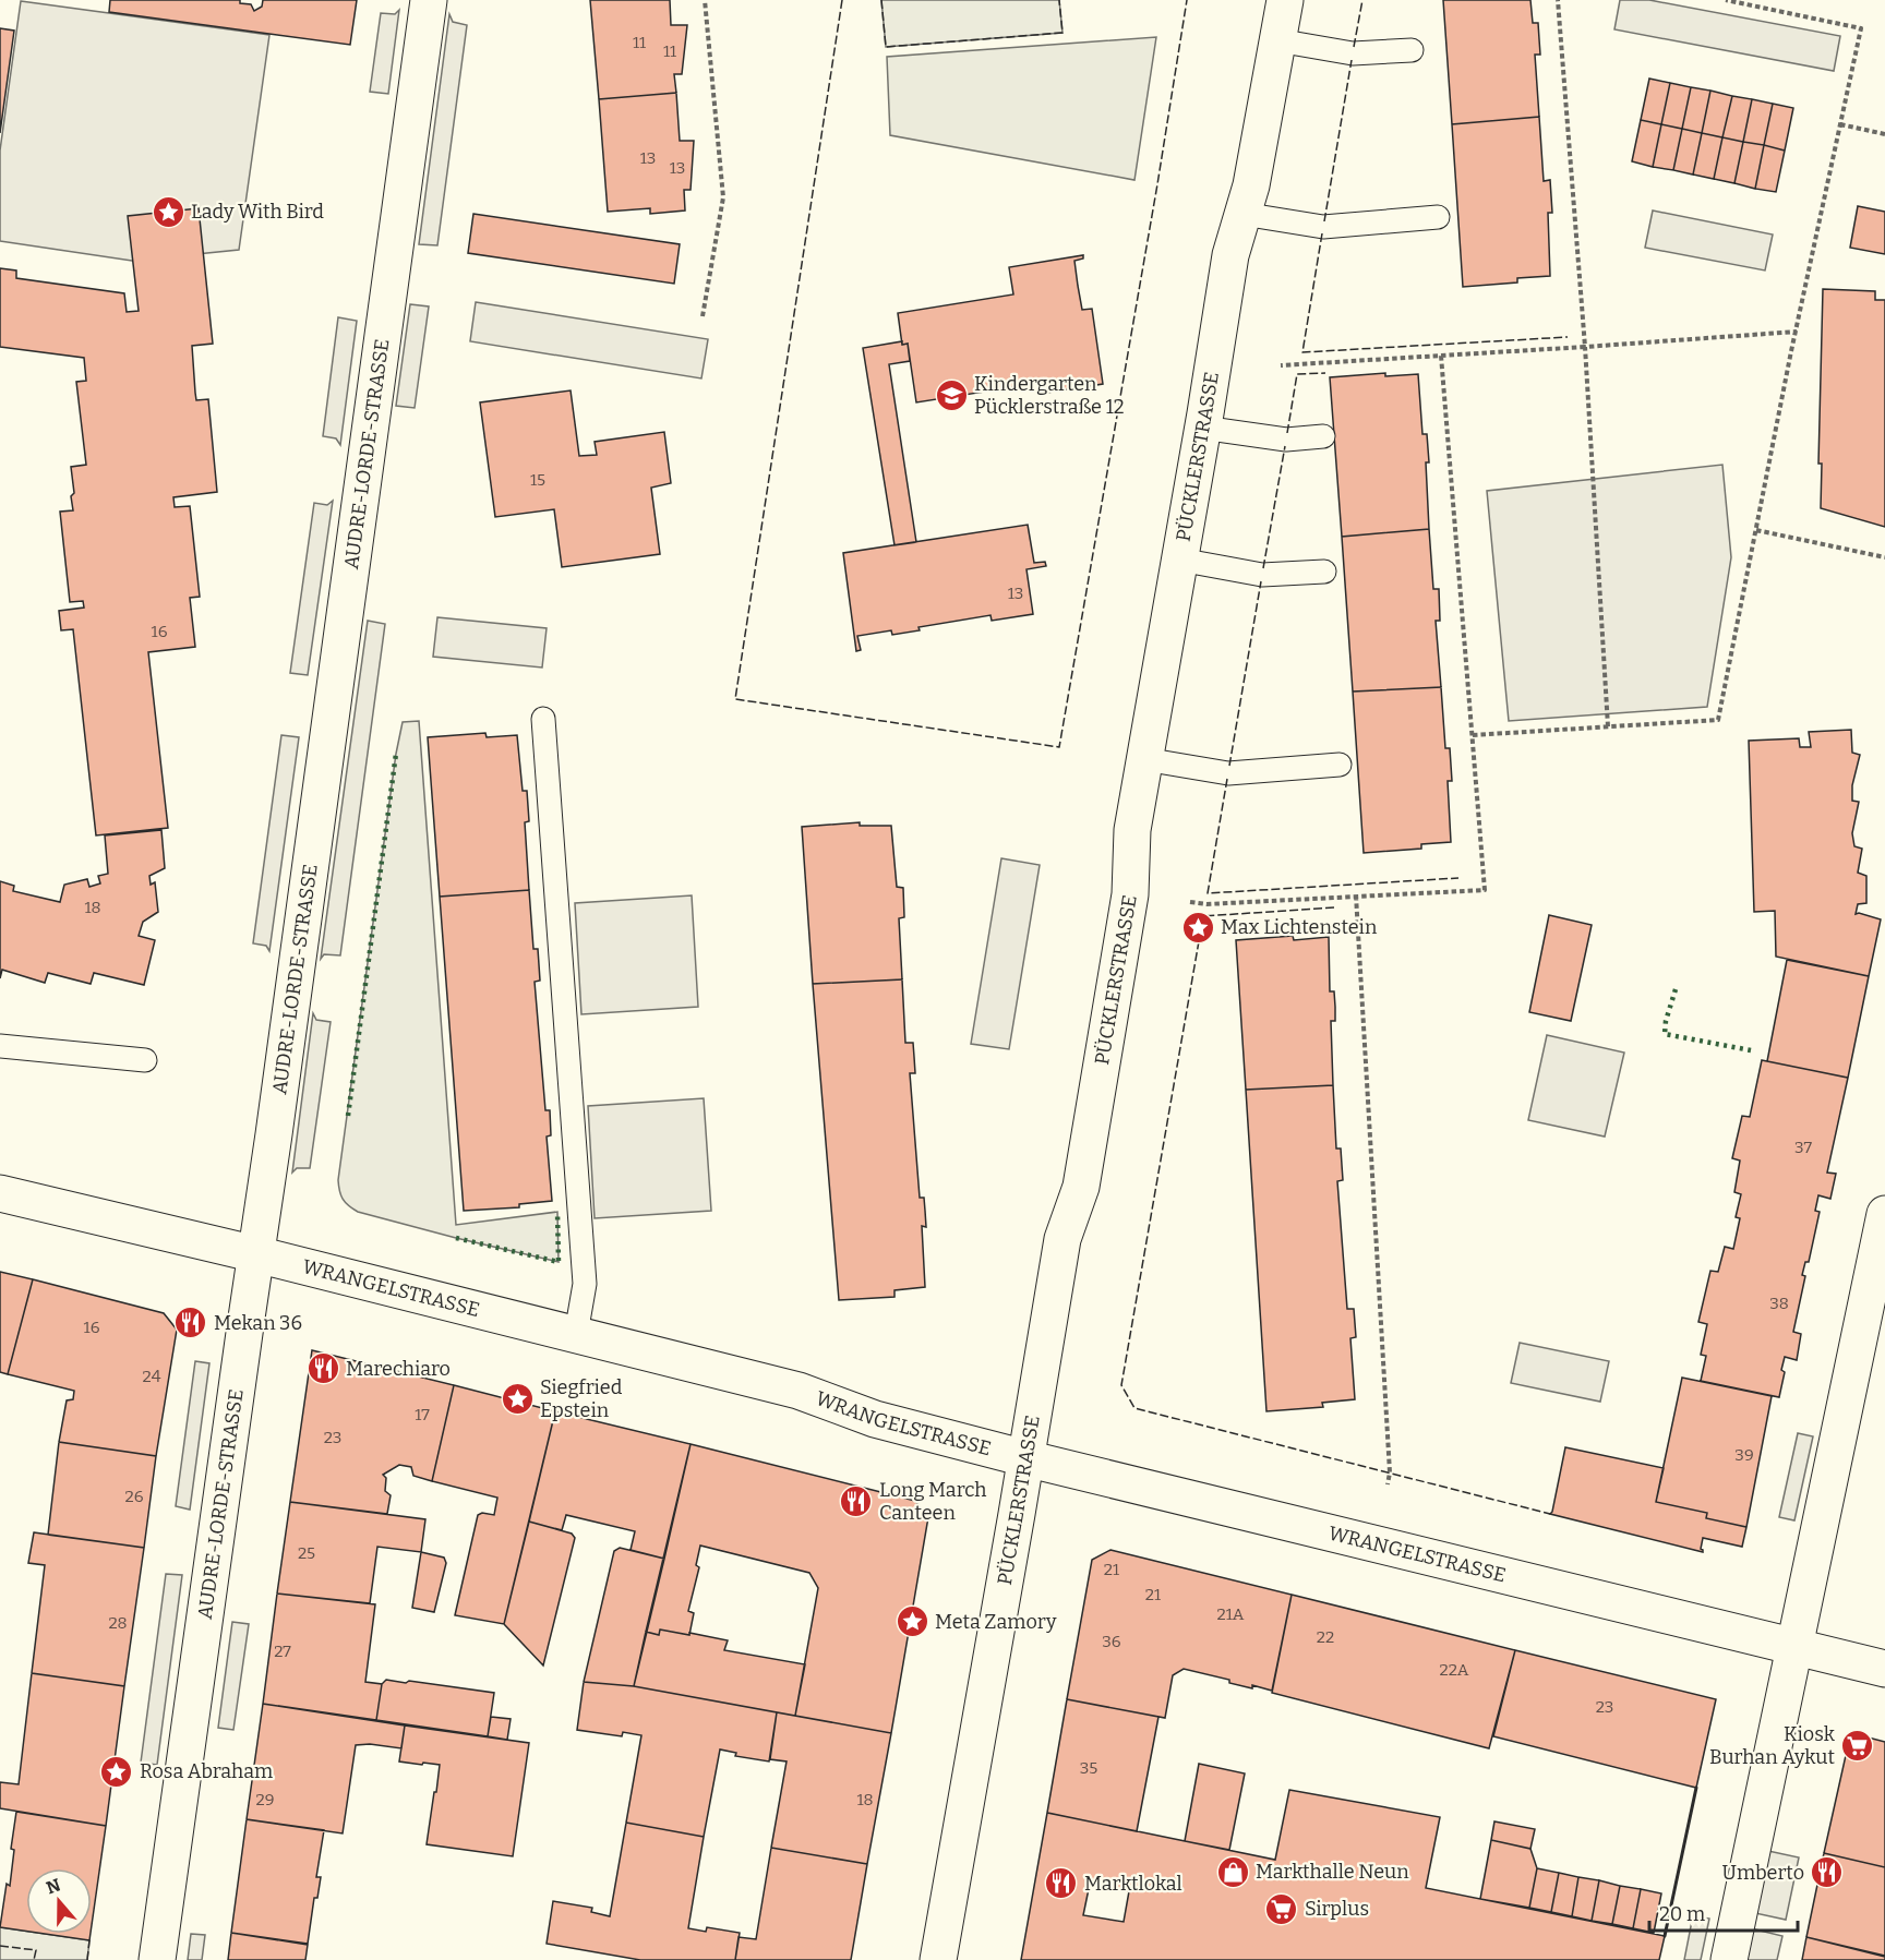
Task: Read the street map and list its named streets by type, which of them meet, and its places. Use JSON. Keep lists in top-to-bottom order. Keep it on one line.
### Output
{"streets":{"street":["AUDRE-LORDE-STRASSE","PÜCKLERSTRASSE","WRANGELSTRASSE"]},"crossings":[["AUDRE-LORDE-STRASSE","WRANGELSTRASSE"],["PÜCKLERSTRASSE","WRANGELSTRASSE"]],"places":{"place":["Lady With Bird","Max Lichtenstein","Siegfried Epstein","Meta Zamory","Rosa Abraham"],"school or university":["Kindergarten Pücklerstraße 12"],"restaurant":["Mekan 36","Marechiaro","Long March Canteen","Umberto","Marktlokal"],"supermarket":["Kiosk Burhan Aykut","Sirplus"],"shop":["Markthalle Neun"]},"house_numbers":["11","11","13","13","15","13","16","18","37","38","16","24","17","23","39","26","25","21","21","21A","28","22","36","27","22A","23","35","29","18"],"scale_bar":"20 m","north":"top"}
